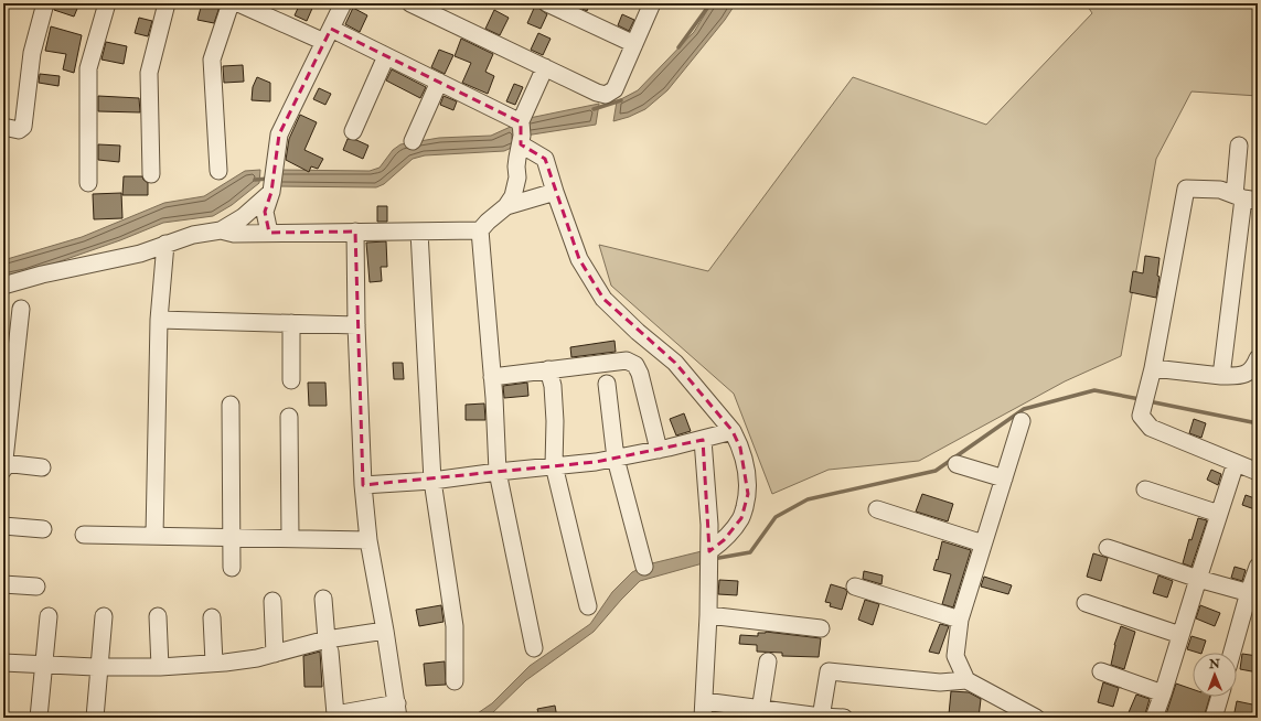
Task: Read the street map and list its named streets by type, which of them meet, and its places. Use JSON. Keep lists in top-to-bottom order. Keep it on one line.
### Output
{"north":"top"}
